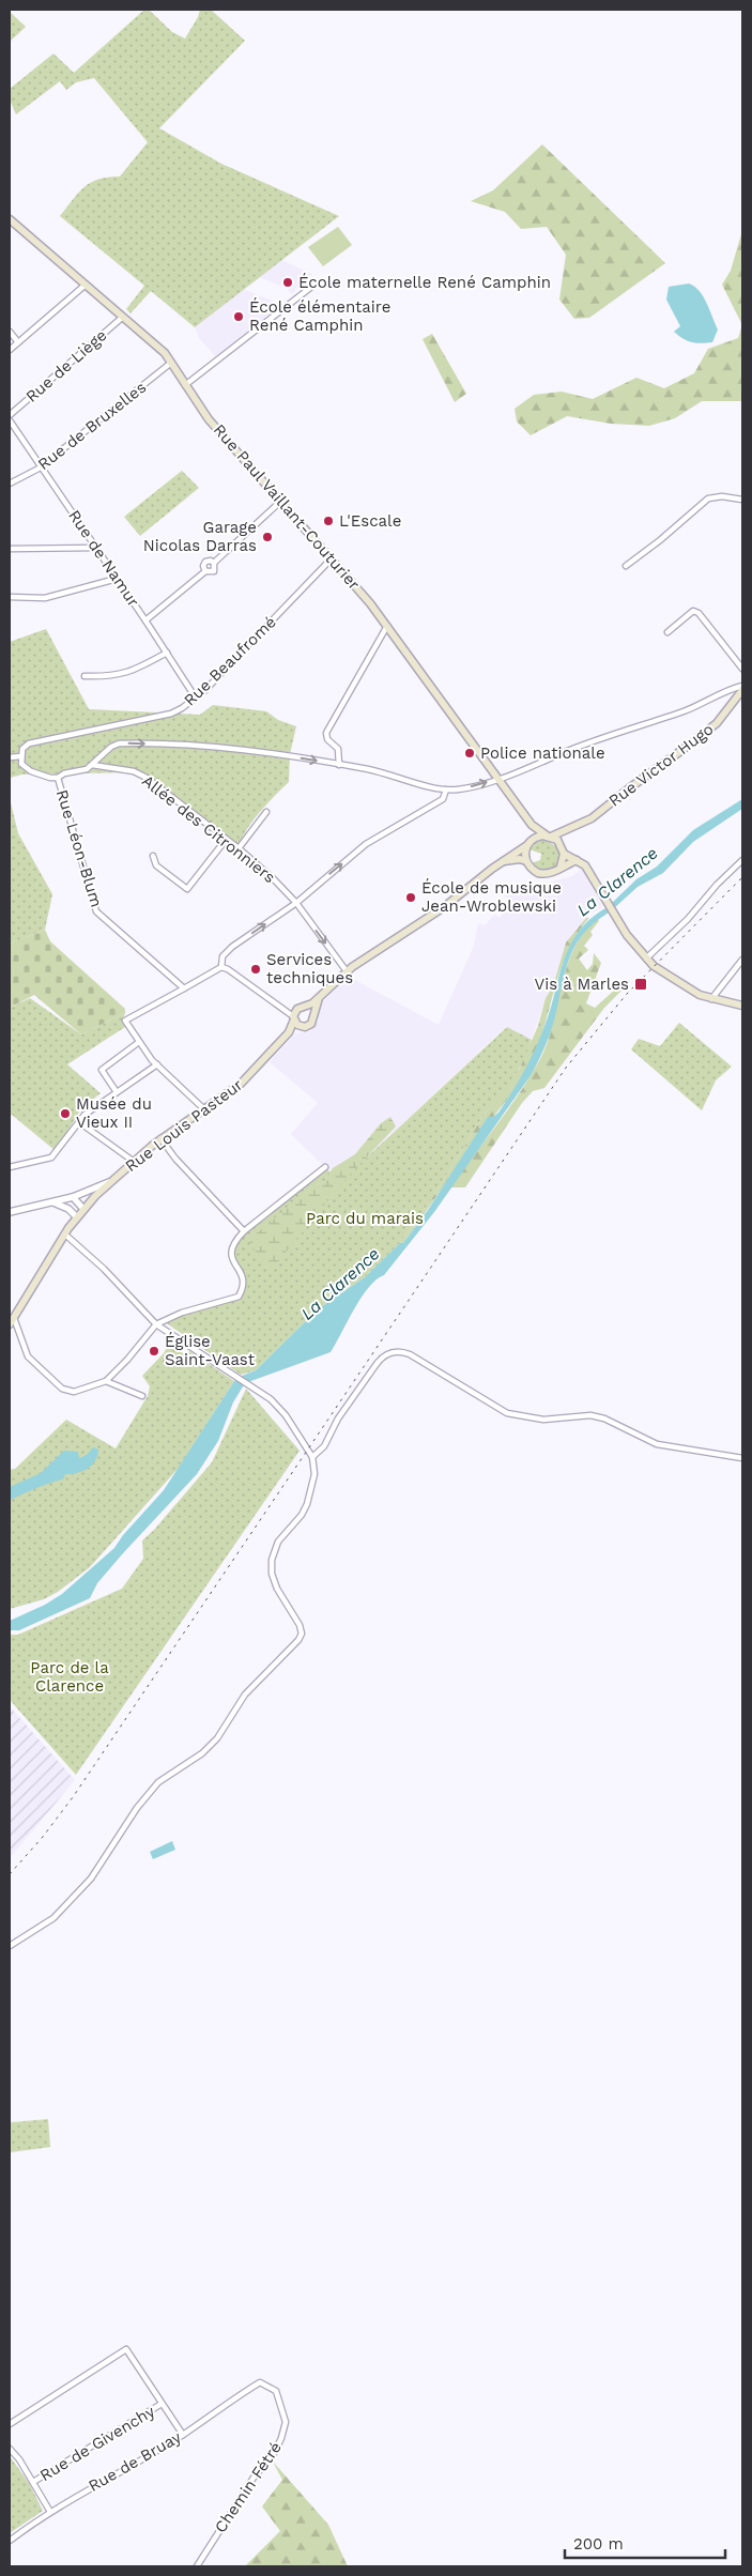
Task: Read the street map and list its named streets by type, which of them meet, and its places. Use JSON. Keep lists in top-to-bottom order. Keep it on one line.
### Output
{"streets":{"main road":["Rue Paul Vaillant-Couturier","Rue Victor Hugo","Rue Louis Pasteur"],"street":["Rue de Liège","Rue de Bruxelles","Rue de Namur","Rue Beaufromé","Allée des Citronniers","Rue Léon-Blum","Rue de Givenchy","Rue de Bruay","Chemin Fétré"]},"crossings":[["Rue de Liège","Rue Paul Vaillant-Couturier"],["Rue de Bruxelles","Rue Paul Vaillant-Couturier"],["Rue de Bruxelles","Rue de Namur"],["Rue Paul Vaillant-Couturier","Rue Beaufromé"],["Rue Paul Vaillant-Couturier","Rue Victor Hugo"],["Rue de Namur","Rue Beaufromé"],["Rue de Bruay","Chemin Fétré"]],"water":["La Clarence"],"parks":["Parc du marais","Parc de la Clarence"],"places":{"other":["École maternelle René Camphin","École élémentaire René Camphin","L'Escale","Garage Nicolas Darras","Police nationale","École de musique Jean-Wroblewski","Services techniques","Musée du Vieux II","Église Saint-Vaast"],"transit":["Vis à Marles"]},"scale_bar":"200 m"}
